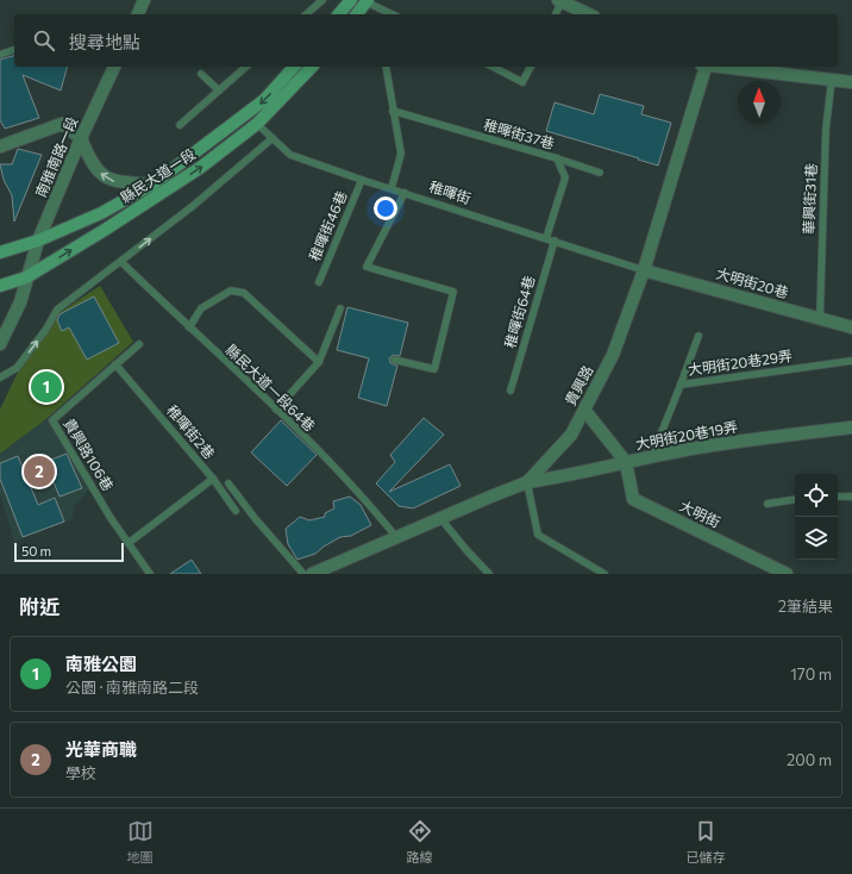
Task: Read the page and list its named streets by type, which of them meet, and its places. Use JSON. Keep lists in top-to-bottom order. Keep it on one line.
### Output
{"streets":{"main road":["縣民大道一段"],"street":["南雅南路一段","大明街20巷","貴興路","大明街20巷19弄","大明街"],"lane":["稚暉街37巷","稚暉街","華興街31巷","稚暉街46巷","稚暉街64巷","大明街20巷29弄","縣民大道一段64巷","稚暉街2巷","貴興路106巷"]},"crossings":[["稚暉街37巷","稚暉街"],["南雅南路一段","縣民大道一段"],["縣民大道一段","稚暉街"],["稚暉街","稚暉街46巷"],["稚暉街","大明街20巷"],["稚暉街","稚暉街64巷"],["稚暉街","貴興路"],["華興街31巷","大明街20巷"],["大明街20巷","貴興路"],["大明街20巷29弄","大明街20巷19弄"],["貴興路","縣民大道一段64巷"],["貴興路","大明街20巷19弄"],["稚暉街2巷","貴興路106巷"],["大明街20巷19弄","大明街"]],"scale_bar":"50 m","north":"top","page":{"search":"搜尋地點","pins":["1","2"],"scale":"50 m","heading":["附近","2筆結果"],"list":[{"mark":"1","name":"南雅公園","note":"公園 · 南雅南路二段","value":"170 m"},{"mark":"2","name":"光華商職","note":"學校","value":"200 m"}],"nav":["地圖","路線","已儲存"]}}
